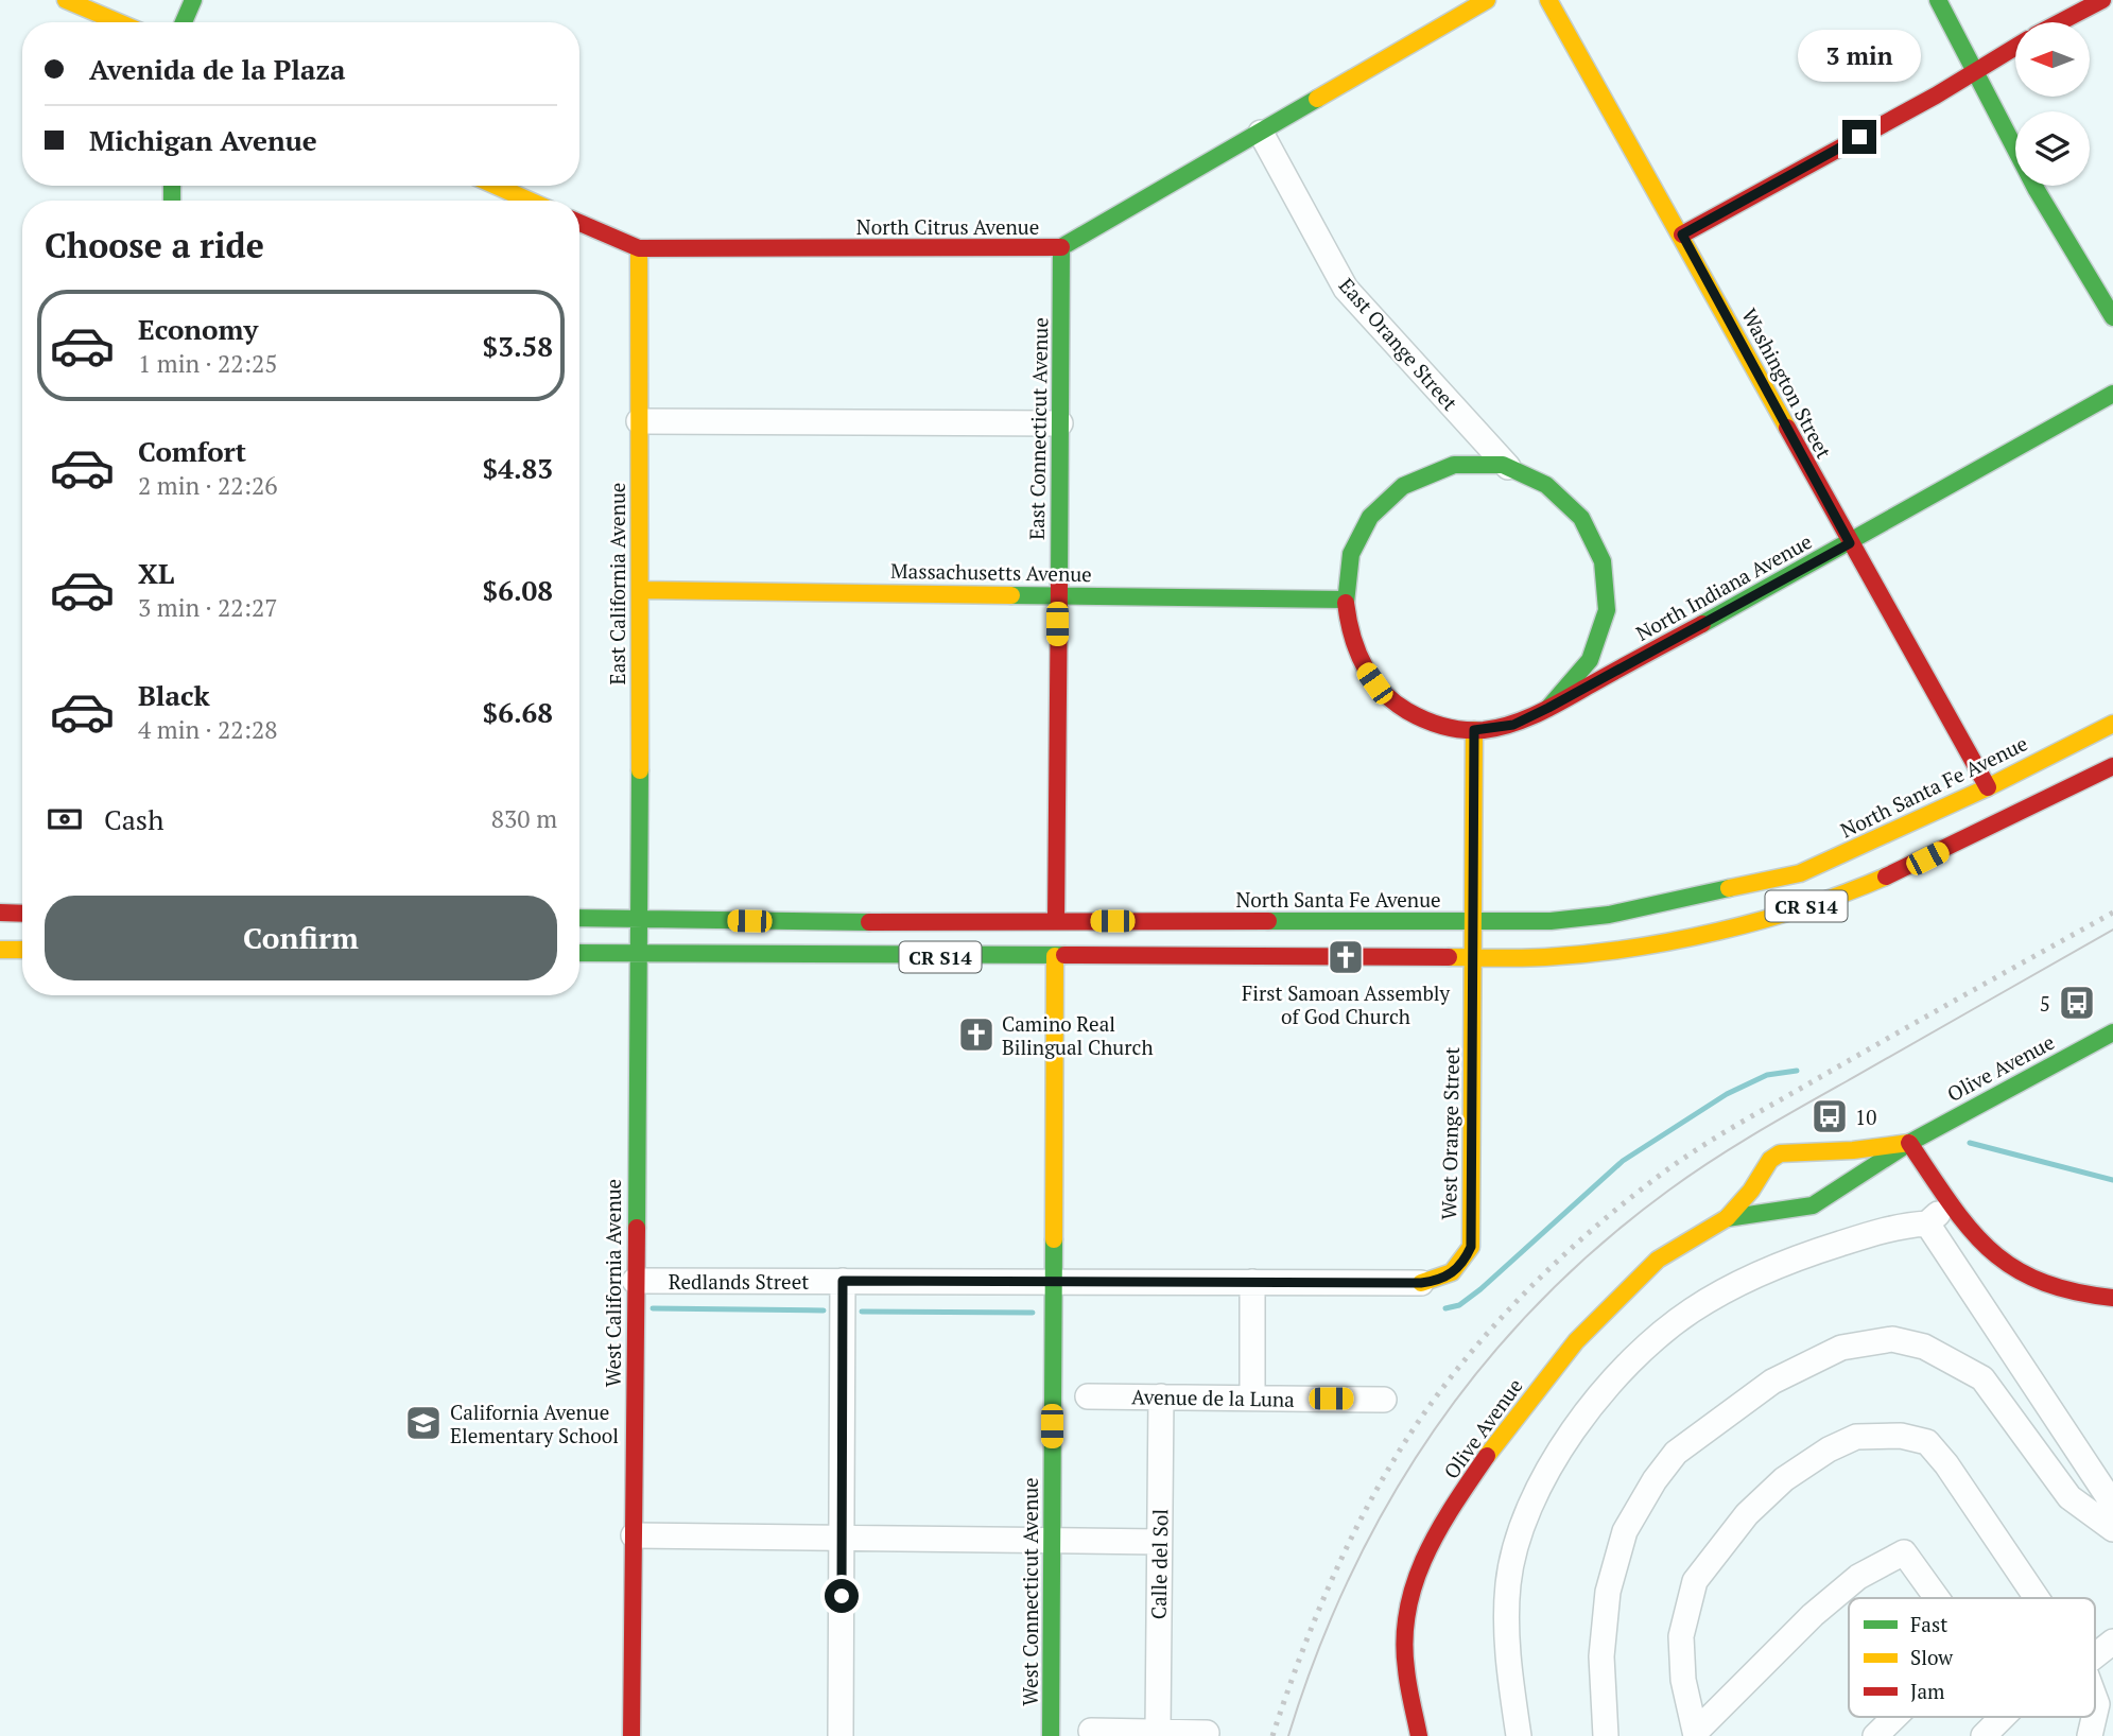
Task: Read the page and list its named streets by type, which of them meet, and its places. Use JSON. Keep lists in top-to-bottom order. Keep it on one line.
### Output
{"streets":{"street":["North Citrus Avenue","East Orange Street","Washington Street","East Connecticut Avenue","Massachusetts Avenue","East California Avenue","North Indiana Avenue","North Santa Fe Avenue","CR S14","Olive Avenue","West Orange Street","Redlands Street","West California Avenue","Avenue de la Luna","Calle del Sol","West Connecticut Avenue"]},"crossings":[["North Citrus Avenue","East Orange Street"],["North Citrus Avenue","East Connecticut Avenue"],["North Citrus Avenue","East California Avenue"],["East Orange Street","Massachusetts Avenue"],["East Orange Street","North Indiana Avenue"],["East Orange Street","West Orange Street"],["Washington Street","North Indiana Avenue"],["Washington Street","North Santa Fe Avenue"],["East Connecticut Avenue","Massachusetts Avenue"],["East Connecticut Avenue","North Santa Fe Avenue"],["Massachusetts Avenue","East California Avenue"],["Massachusetts Avenue","North Indiana Avenue"],["Massachusetts Avenue","West Orange Street"],["East California Avenue","North Santa Fe Avenue"],["East California Avenue","West California Avenue"],["North Indiana Avenue","West Orange Street"],["North Santa Fe Avenue","West Orange Street"],["North Santa Fe Avenue","West California Avenue"],["CR S14","West Orange Street"],["CR S14","West California Avenue"],["CR S14","West Connecticut Avenue"],["West Orange Street","Redlands Street"],["Redlands Street","West California Avenue"],["Redlands Street","West Connecticut Avenue"],["Avenue de la Luna","Calle del Sol"]],"places":{"church":["First Samoan Assembly of God Church","Camino Real Bilingual Church"],"bus stop":["5","10"],"school or university":["California Avenue Elementary School"]},"legend":["Fast","Slow","Jam"],"north":"left","page":{"banner":["Avenida de la Plaza","Michigan Avenue"],"bubble":"3 min","heading":"Choose a ride","list":[{"name":"Economy","note":"1 min · 22:25","value":"$3.58"},{"name":"Comfort","note":"2 min · 22:26","value":"$4.83"},{"name":"XL","note":"3 min · 22:27","value":"$6.08"},{"name":"Black","note":"4 min · 22:28","value":"$6.68"}],"pay":["Cash","830 m"],"buttons":"Confirm"}}
